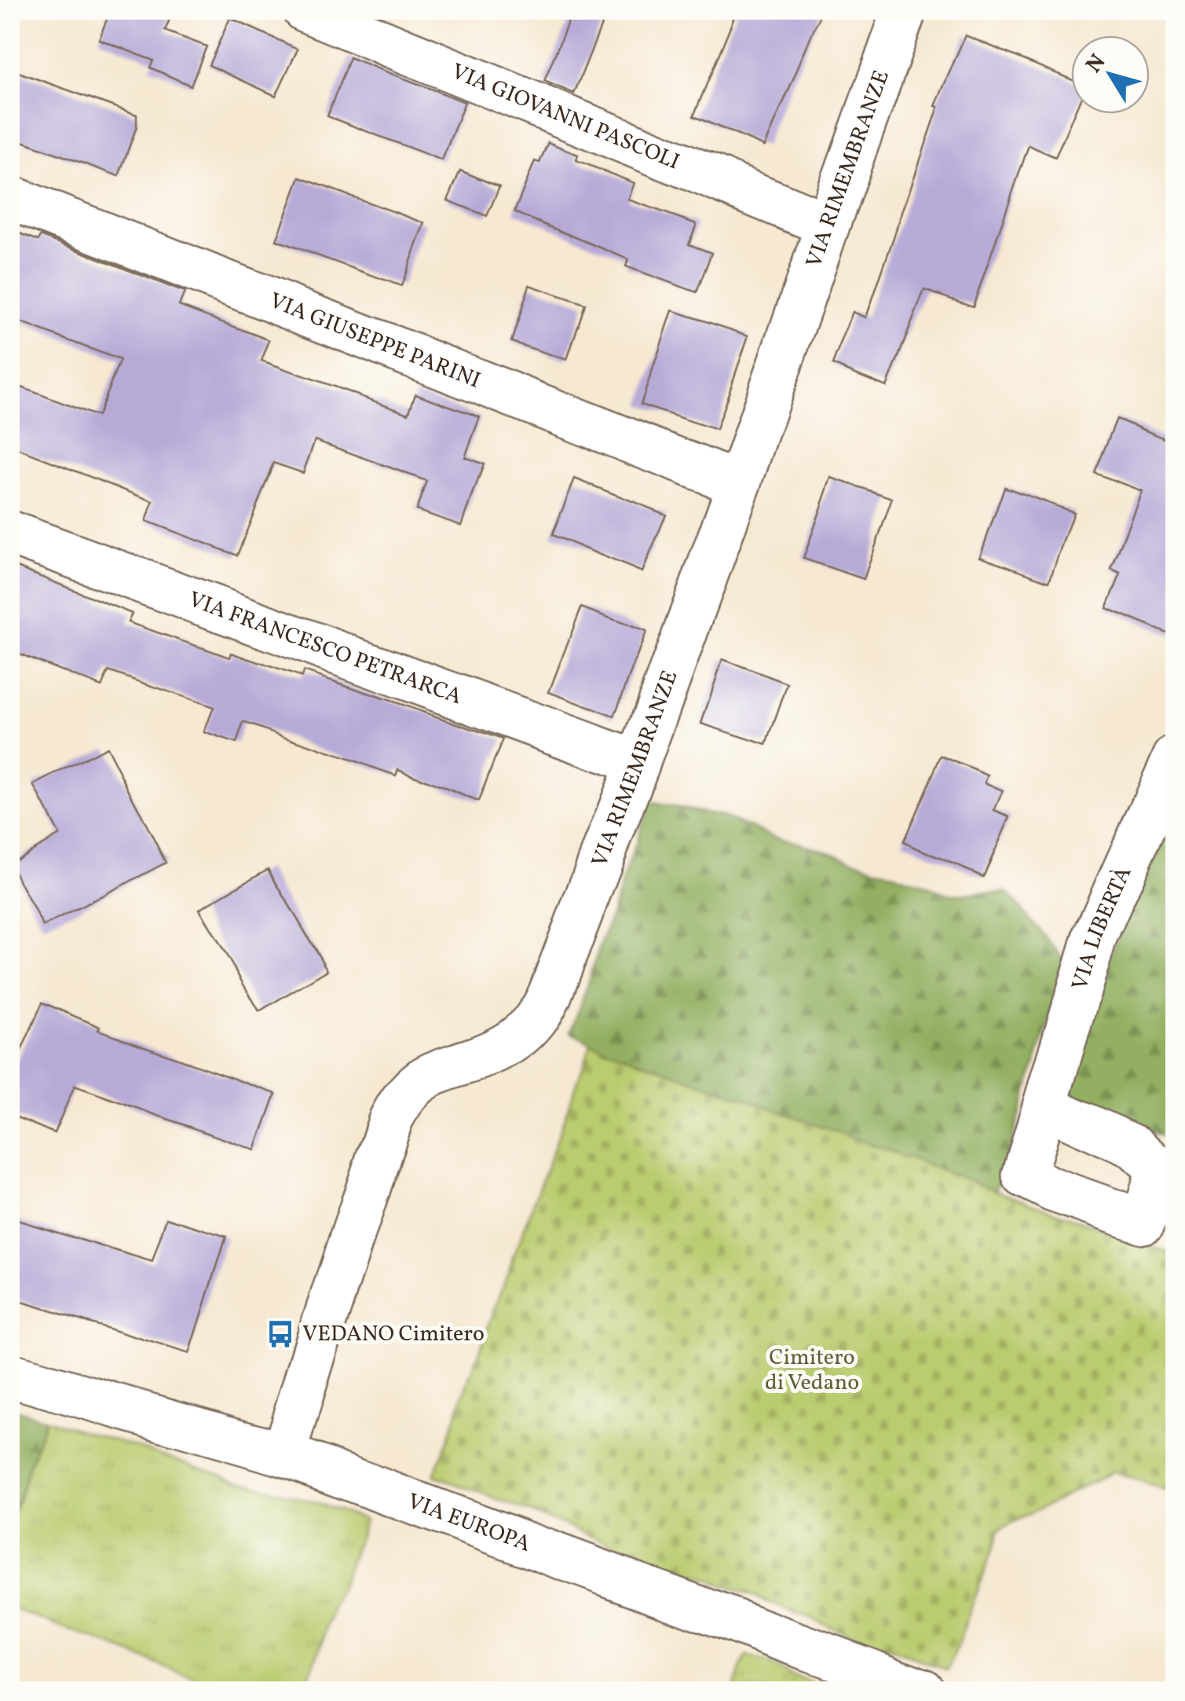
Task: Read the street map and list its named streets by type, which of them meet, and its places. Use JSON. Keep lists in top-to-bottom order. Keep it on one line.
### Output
{"streets":{"street":["VIA GIOVANNI PASCOLI","VIA RIMEMBRANZE","VIA GIUSEPPE PARINI","VIA FRANCESCO PETRARCA","VIA LIBERTÀ","VIA EUROPA"]},"crossings":[["VIA GIOVANNI PASCOLI","VIA RIMEMBRANZE"],["VIA RIMEMBRANZE","VIA GIUSEPPE PARINI"],["VIA RIMEMBRANZE","VIA FRANCESCO PETRARCA"],["VIA RIMEMBRANZE","VIA EUROPA"]],"parks":["Cimitero di Vedano"],"places":{"bus stop":["VEDANO Cimitero"]},"north":"top left"}
